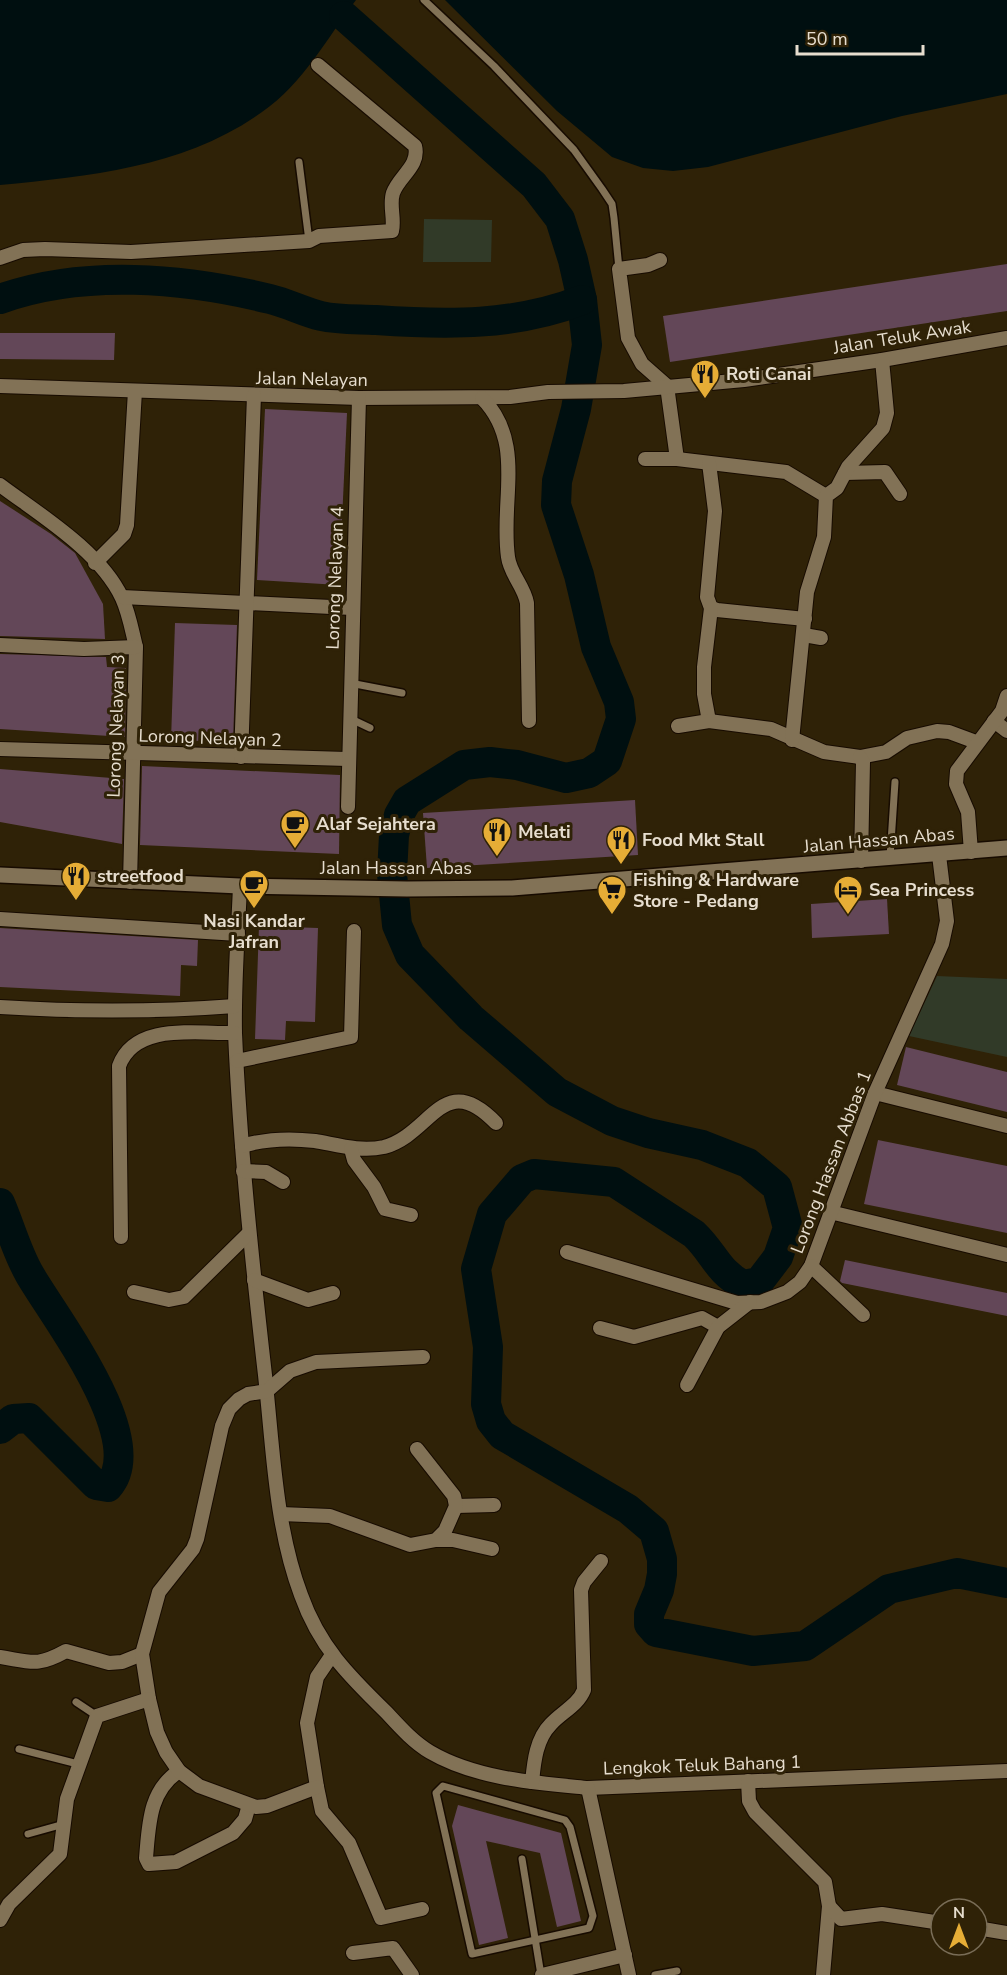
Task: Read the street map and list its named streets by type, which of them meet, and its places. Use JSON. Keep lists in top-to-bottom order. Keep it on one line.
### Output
{"streets":{"main road":["Jalan Hassan Abas"],"street":["Jalan Teluk Awak","Jalan Nelayan","Lorong Nelayan 4","Lorong Nelayan 3","Lorong Nelayan 2","Lorong Hassan Abbas 1","Lengkok Teluk Bahang 1"]},"crossings":[["Jalan Teluk Awak","Jalan Nelayan"],["Jalan Nelayan","Lorong Nelayan 4"],["Lorong Nelayan 4","Lorong Nelayan 2"],["Lorong Nelayan 3","Lorong Nelayan 2"],["Lorong Nelayan 3","Jalan Hassan Abas"],["Jalan Hassan Abas","Lorong Hassan Abbas 1"],["Jalan Hassan Abas","Lengkok Teluk Bahang 1"]],"places":{"restaurant":["Roti Canai","Melati","Food Mkt Stall","streetfood"],"cafe":["Alaf Sejahtera","Nasi Kandar Jafran"],"supermarket":["Fishing & Hardware Store - Pedang"],"hotel":["Sea Princess"]},"scale_bar":"50 m","north":"top"}
